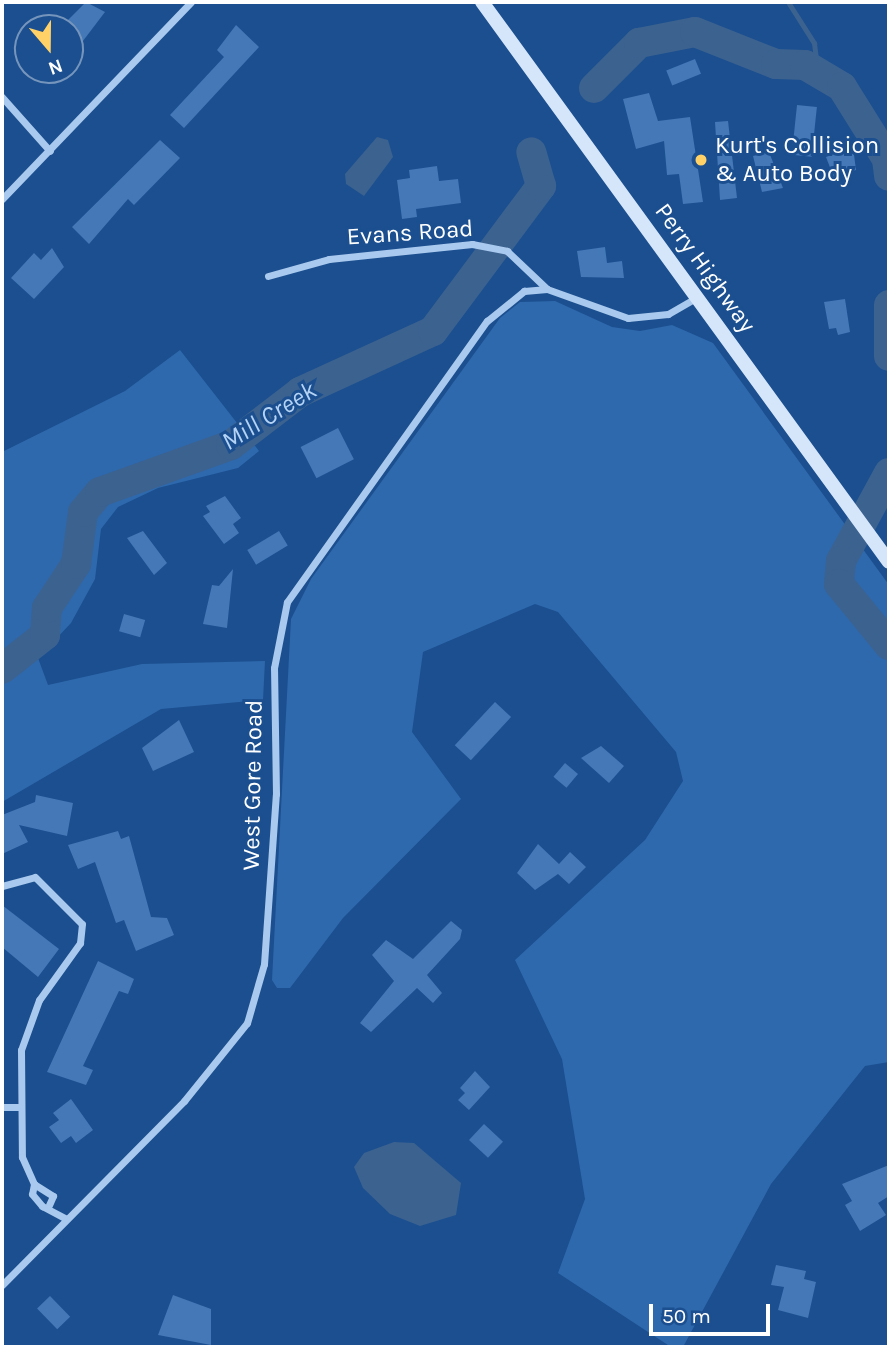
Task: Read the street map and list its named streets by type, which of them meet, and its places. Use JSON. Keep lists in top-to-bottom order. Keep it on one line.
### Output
{"streets":{"main road":["Perry Highway"],"street":["Evans Road","West Gore Road"]},"crossings":[["Evans Road","Perry Highway"],["Evans Road","West Gore Road"]],"water":["Mill Creek"],"places":["Kurt's Collision & Auto Body"],"scale_bar":"50 m","north":"bottom"}
